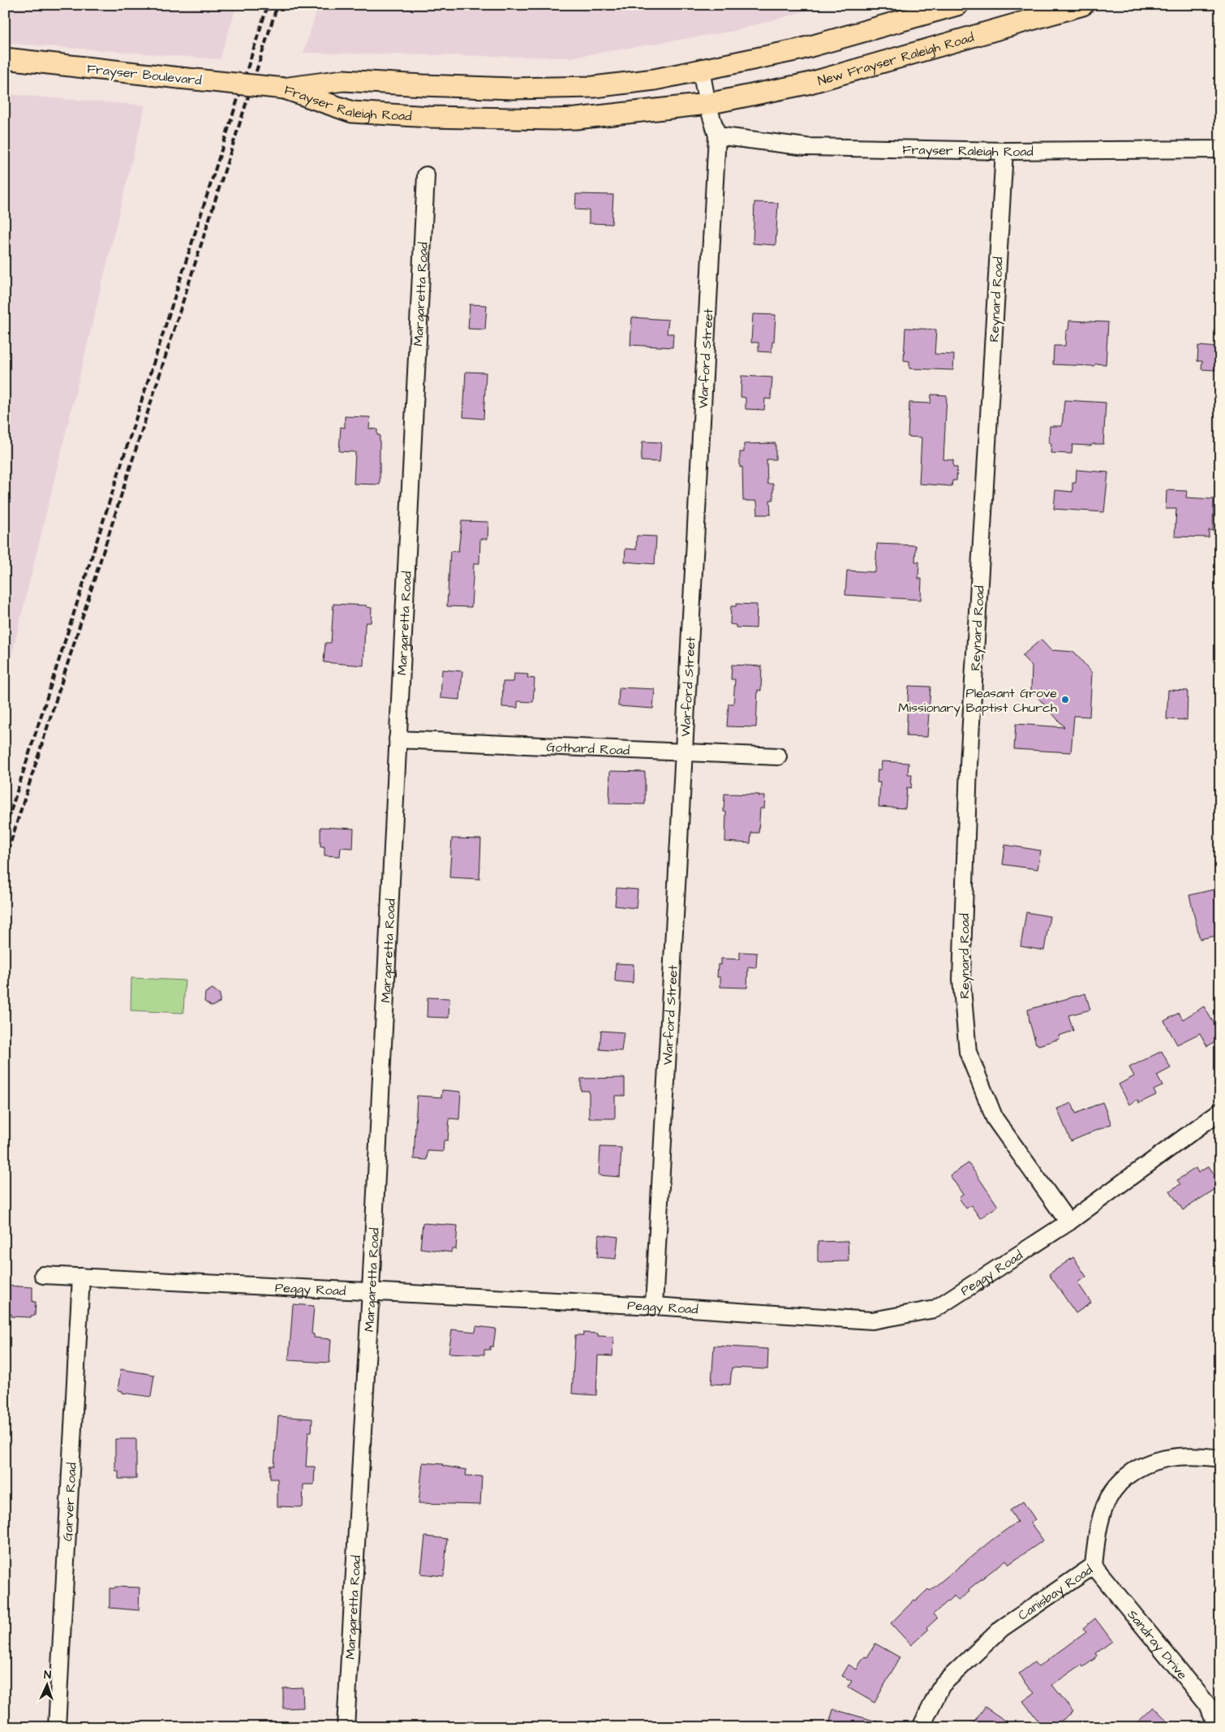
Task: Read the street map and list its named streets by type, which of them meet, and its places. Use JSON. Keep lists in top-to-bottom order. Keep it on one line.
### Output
{"streets":{"main road":["New Frayser Raleigh Road","Frayser Boulevard","Frayser Raleigh Road"],"street":["Margaretta Road","Reynard Road","Warford Street","Gothard Road","Peggy Road","Garver Road","Canisbay Road","Sandray Drive"]},"crossings":[["New Frayser Raleigh Road","Frayser Raleigh Road"],["New Frayser Raleigh Road","Warford Street"],["Frayser Boulevard","Frayser Raleigh Road"],["Frayser Raleigh Road","Reynard Road"],["Frayser Raleigh Road","Warford Street"],["Margaretta Road","Gothard Road"],["Margaretta Road","Peggy Road"],["Reynard Road","Peggy Road"],["Warford Street","Gothard Road"],["Warford Street","Peggy Road"],["Peggy Road","Garver Road"],["Canisbay Road","Sandray Drive"]],"places":["Pleasant Grove Missionary Baptist Church"],"north":"top"}
